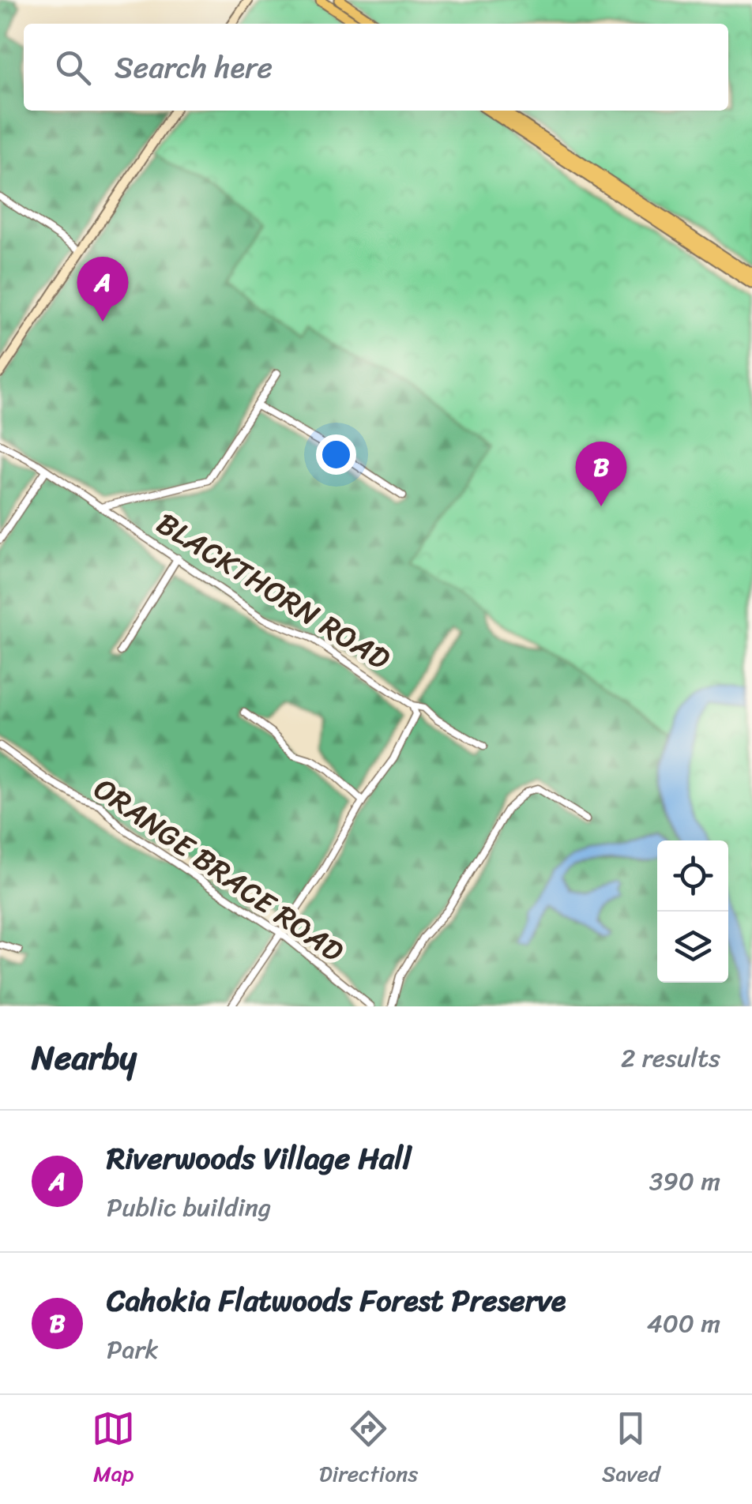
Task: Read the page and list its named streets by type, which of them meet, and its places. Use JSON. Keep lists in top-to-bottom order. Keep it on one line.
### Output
{"streets":{"street":["BLACKTHORN ROAD","ORANGE BRACE ROAD"]},"page":{"search":"Search here","pins":["A","B"],"heading":["Nearby","2 results"],"list":[{"mark":"A","name":"Riverwoods Village Hall","note":"Public building","value":"390 m"},{"mark":"B","name":"Cahokia Flatwoods Forest Preserve","note":"Park","value":"400 m"}],"nav":["Map","Directions","Saved"]}}
